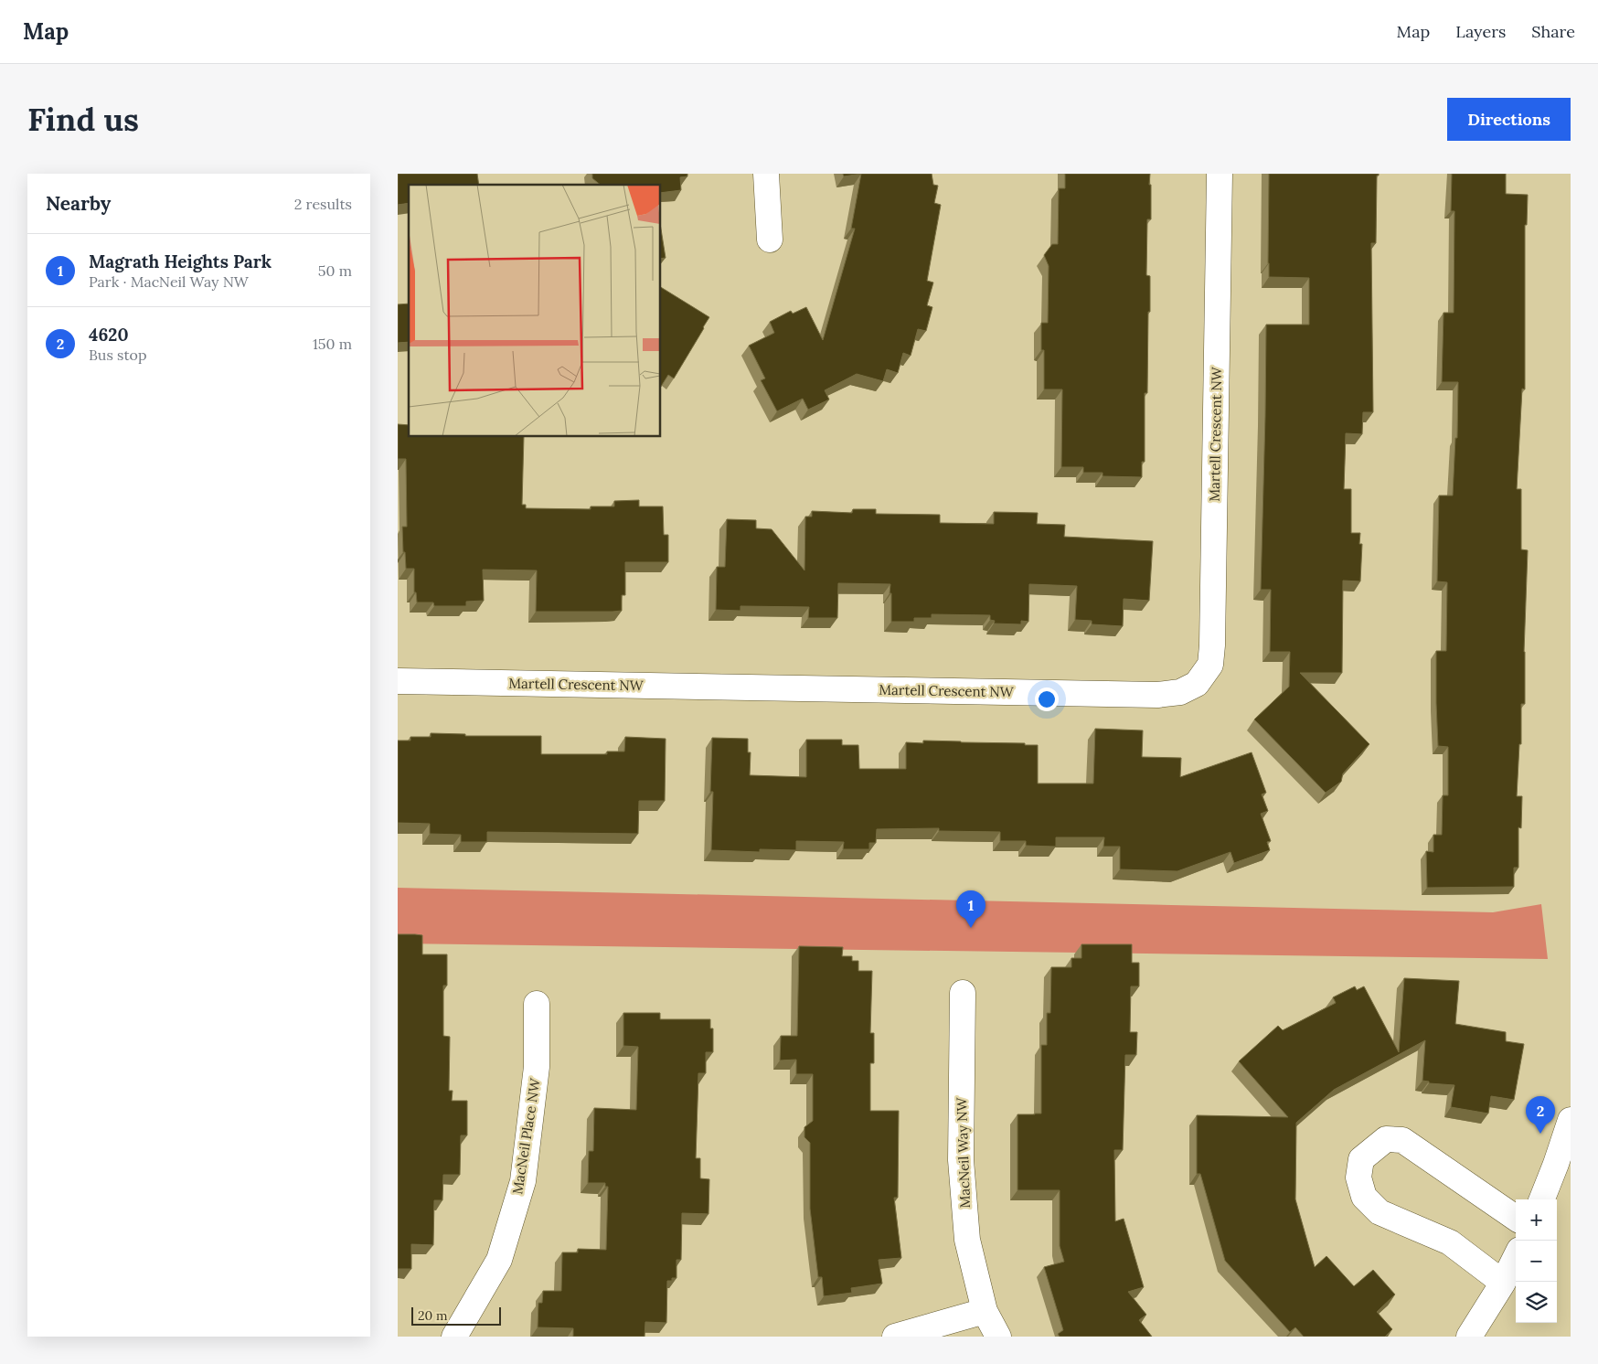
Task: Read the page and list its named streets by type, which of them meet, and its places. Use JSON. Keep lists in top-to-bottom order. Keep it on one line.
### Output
{"streets":{"street":["Martell Crescent NW","MacNeil Place NW","MacNeil Way NW"]},"scale_bar":"20 m","page":{"header":"Map","nav":["Map","Layers","Share"],"buttons":"Directions","title":"Find us","heading":["Nearby","2 results"],"list":[{"mark":"1","name":"Magrath Heights Park","note":"Park · MacNeil Way NW","value":"50 m"},{"mark":"2","name":"4620","note":"Bus stop","value":"150 m"}],"pins":["1","2"],"map_buttons":["+","−"],"scale":"20 m"}}
